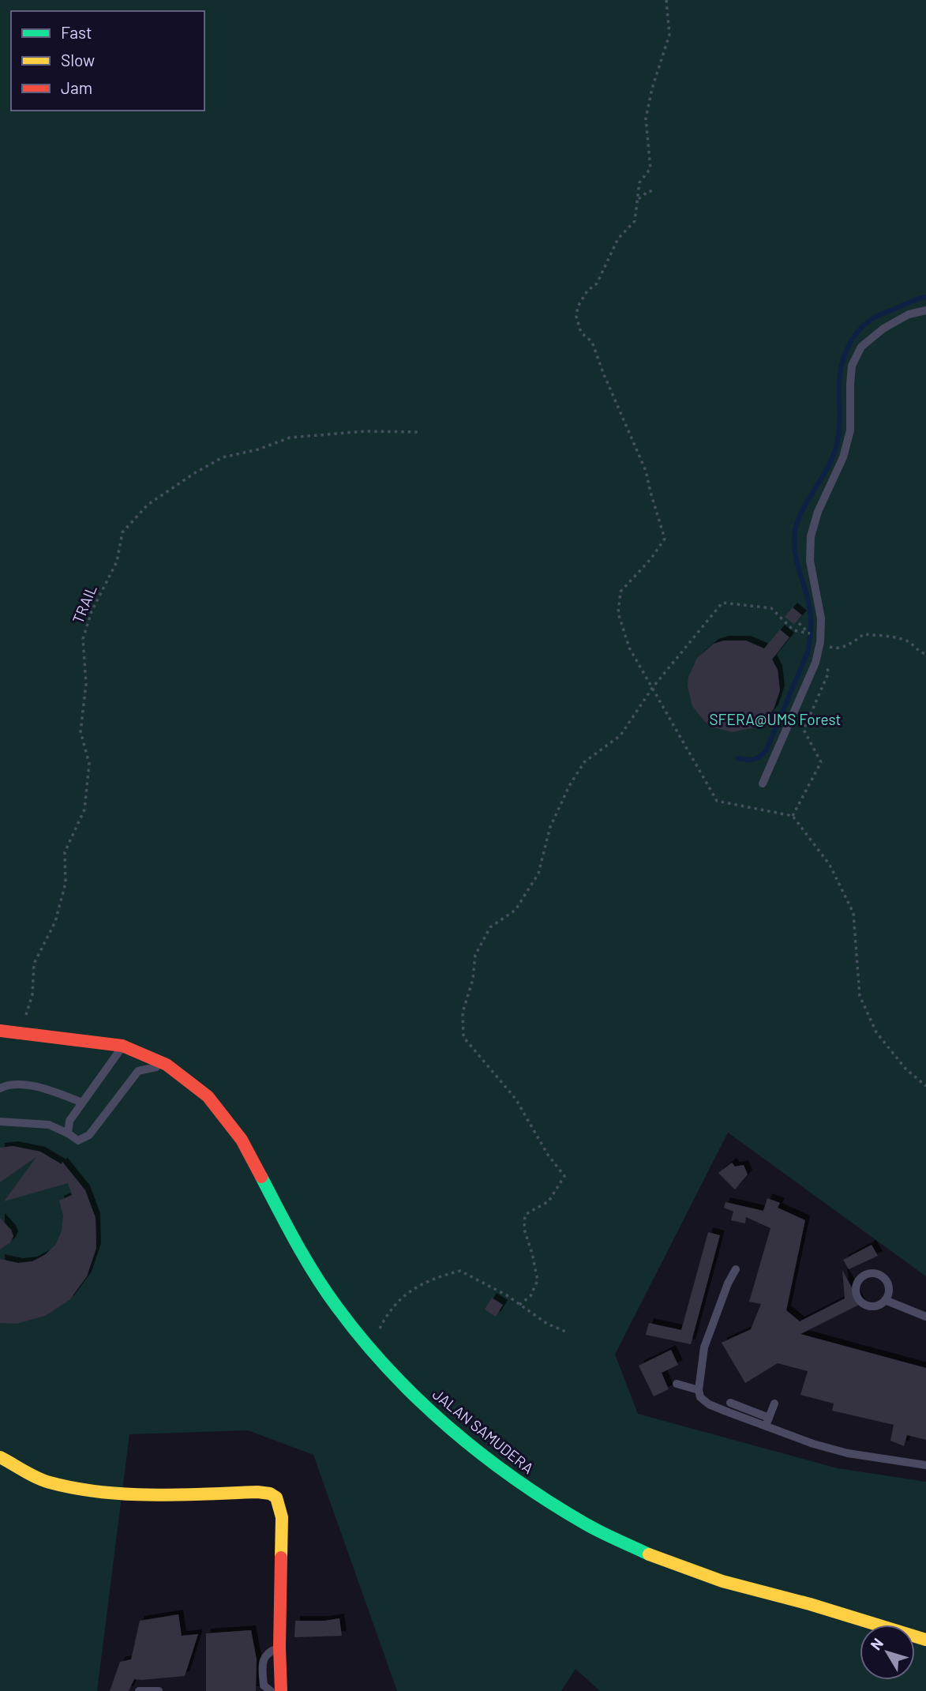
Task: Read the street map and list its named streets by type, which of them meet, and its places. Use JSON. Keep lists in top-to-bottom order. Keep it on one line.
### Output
{"streets":{"street":["JALAN SAMUDERA"],"path":["TRAIL"]},"crossings":[["TRAIL","JALAN SAMUDERA"]],"parks":["SFERA@UMS Forest"],"legend":["Fast","Slow","Jam"],"north":"top left"}
